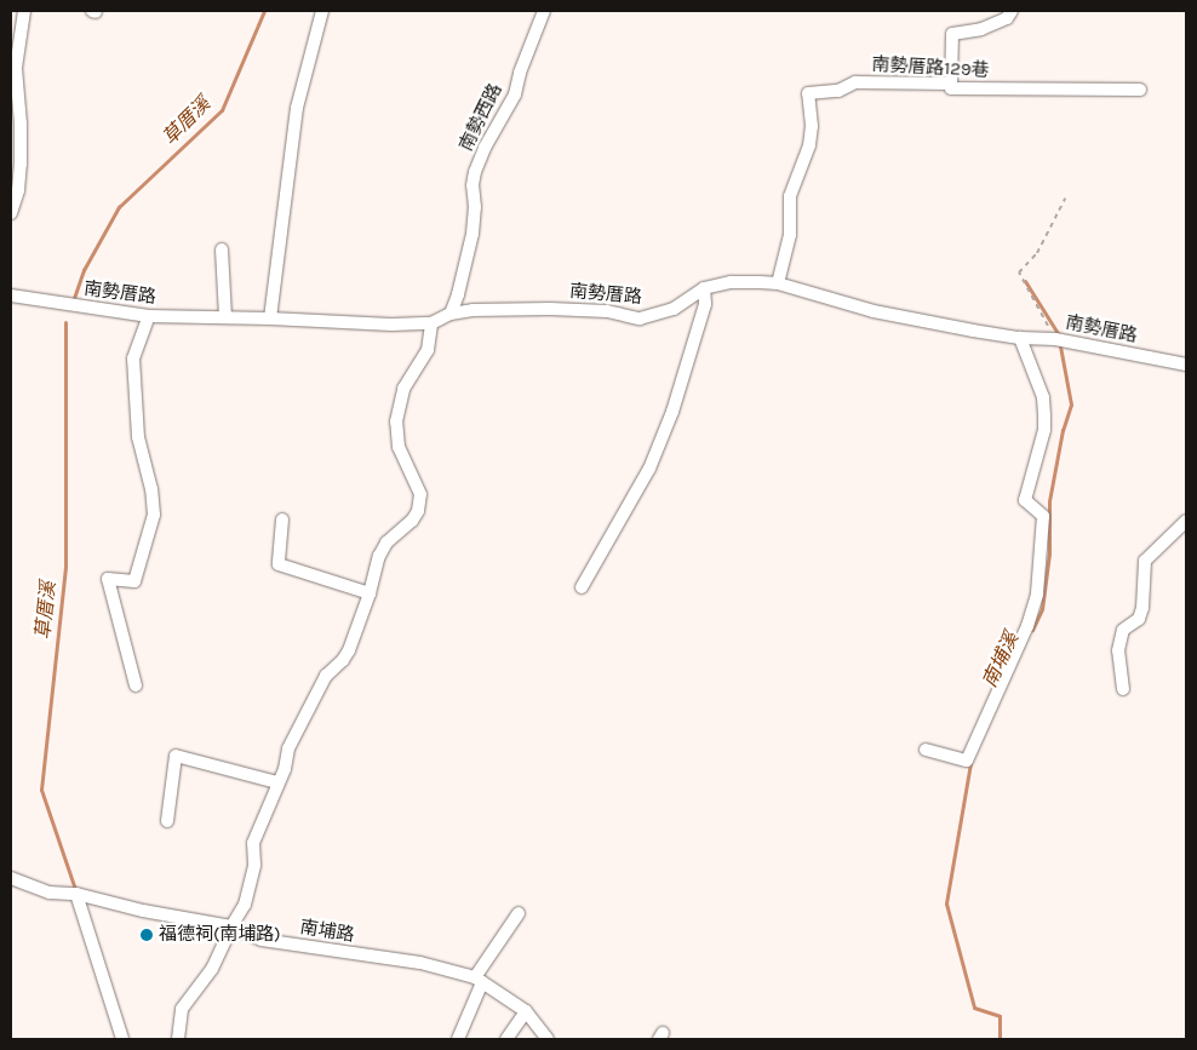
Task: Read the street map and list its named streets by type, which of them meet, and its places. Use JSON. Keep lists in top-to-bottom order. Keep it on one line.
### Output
{"streets":{"street":["南勢厝路129巷","南勢西路","南勢厝路","南埔路"]},"crossings":[["南勢厝路129巷","南勢厝路"],["南勢西路","南勢厝路"]],"water":["草厝溪","南埔溪"],"places":["福德祠(南埔路)"]}
